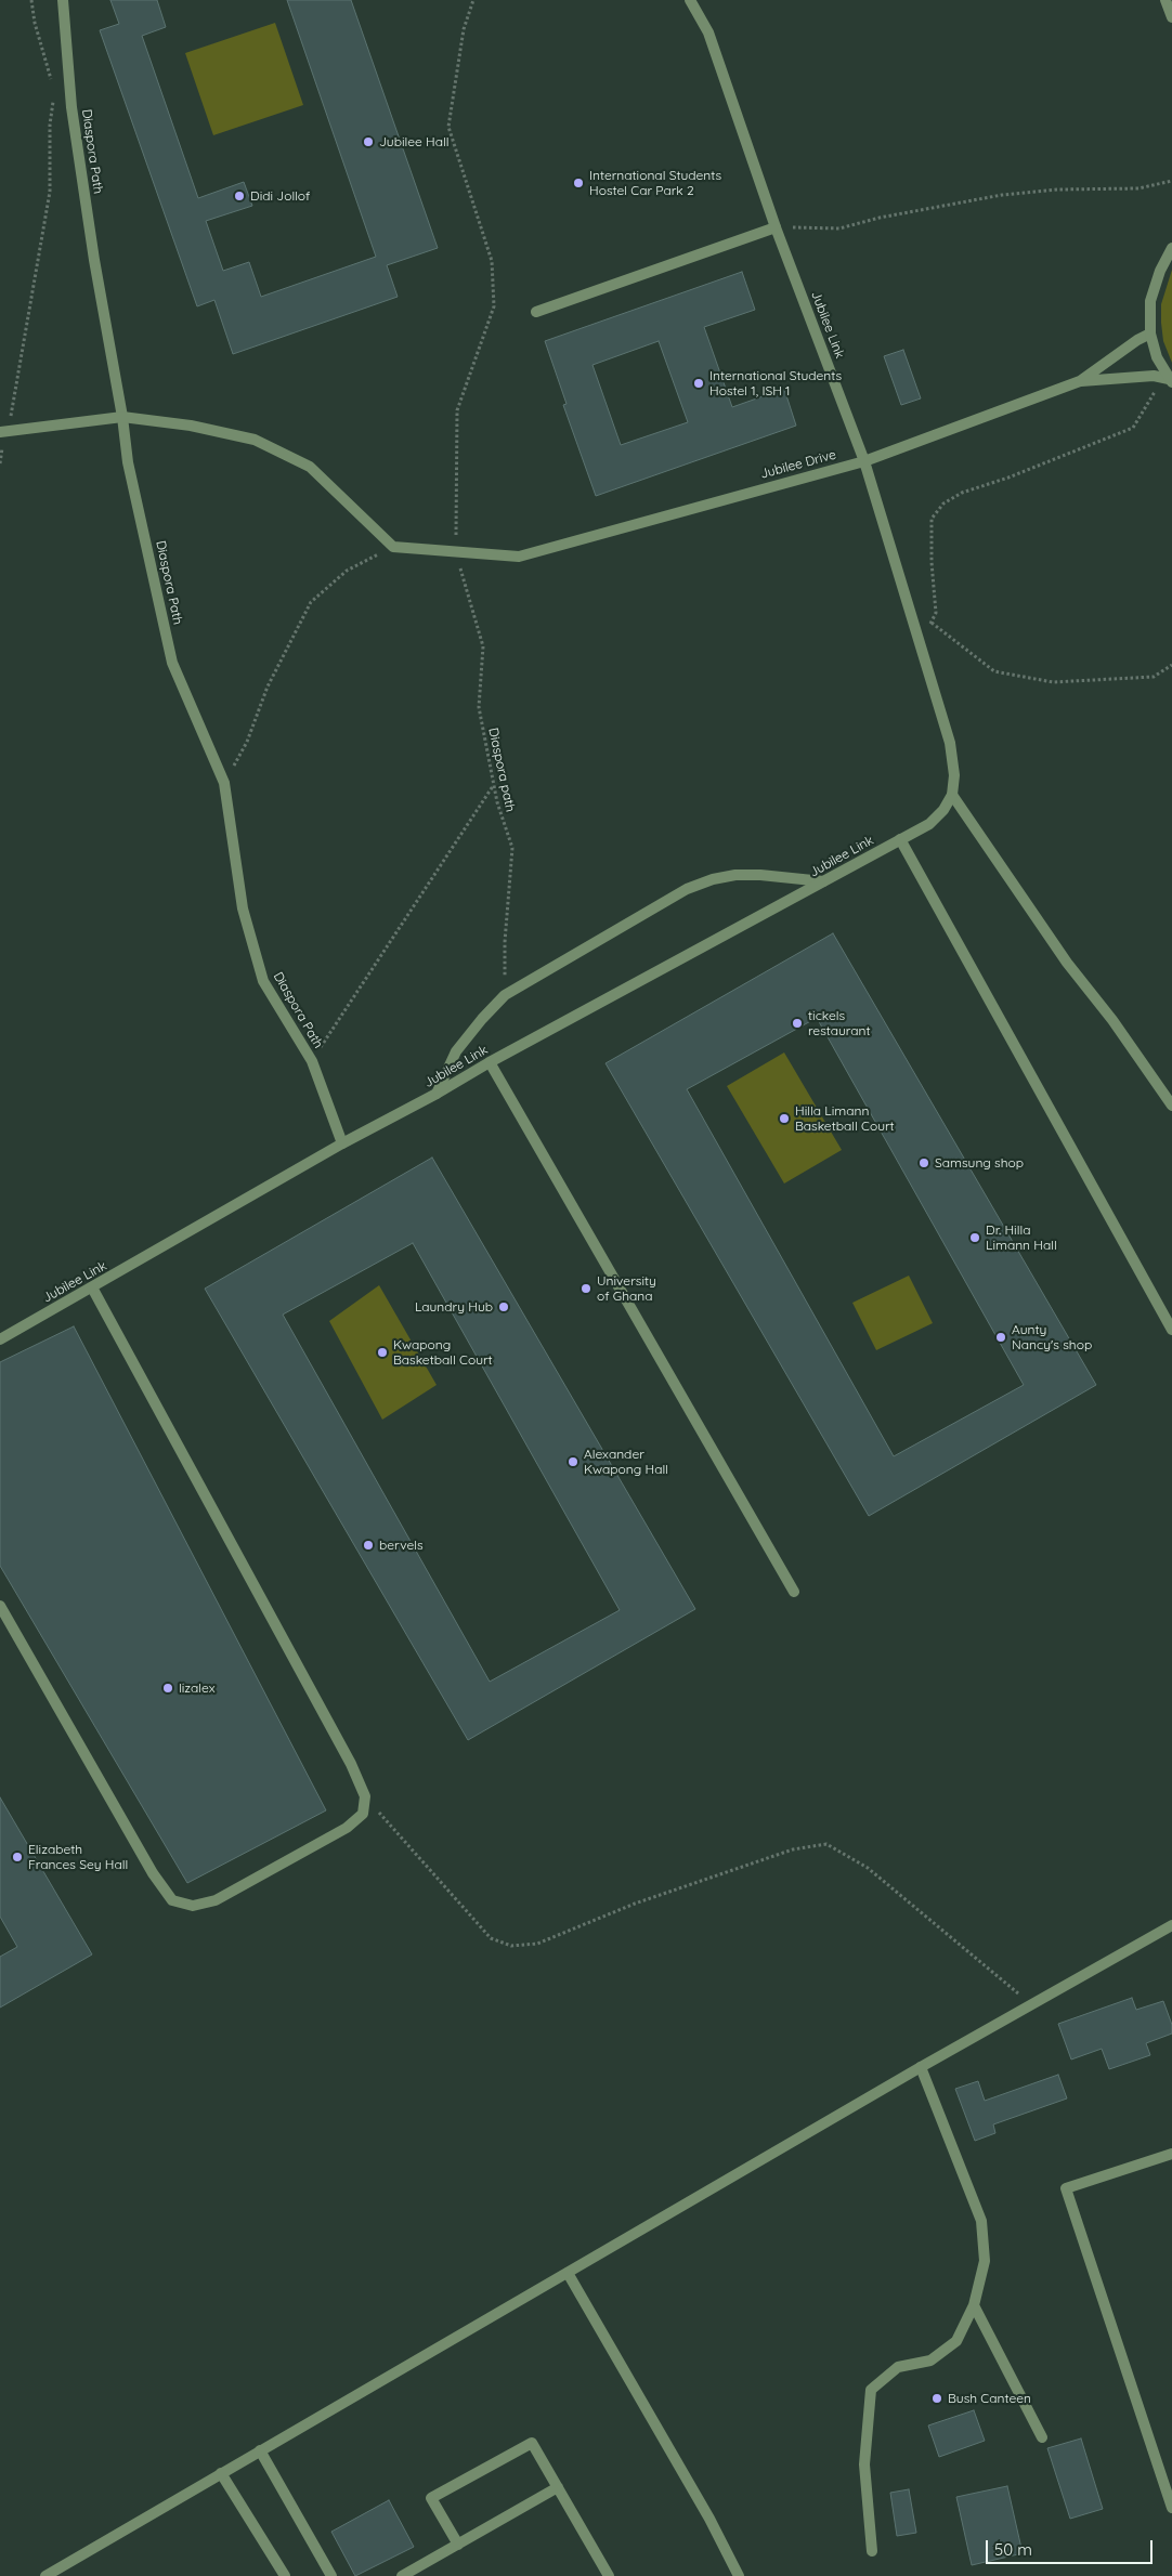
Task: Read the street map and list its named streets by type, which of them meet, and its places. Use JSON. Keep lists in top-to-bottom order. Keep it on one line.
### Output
{"streets":{"street":["Diaspora Path","Jubilee Link","Jubilee Drive"],"path":["Diaspora path"]},"crossings":[["Diaspora Path","Jubilee Link"],["Jubilee Link","Jubilee Drive"],["Jubilee Drive","Diaspora path"]],"places":["Jubilee Hall","International Students Hostel Car Park 2","Didi Jollof","International Students Hostel 1, ISH 1","tickels restaurant","Hilla Limann Basketball Court","Samsung shop","Dr. Hilla Limann Hall","University of Ghana","Laundry Hub","Aunty Nancy's shop","Kwapong Basketball Court","Alexander Kwapong Hall","bervels","lizalex","Elizabeth Frances Sey Hall","Bush Canteen"],"scale_bar":"50 m"}
